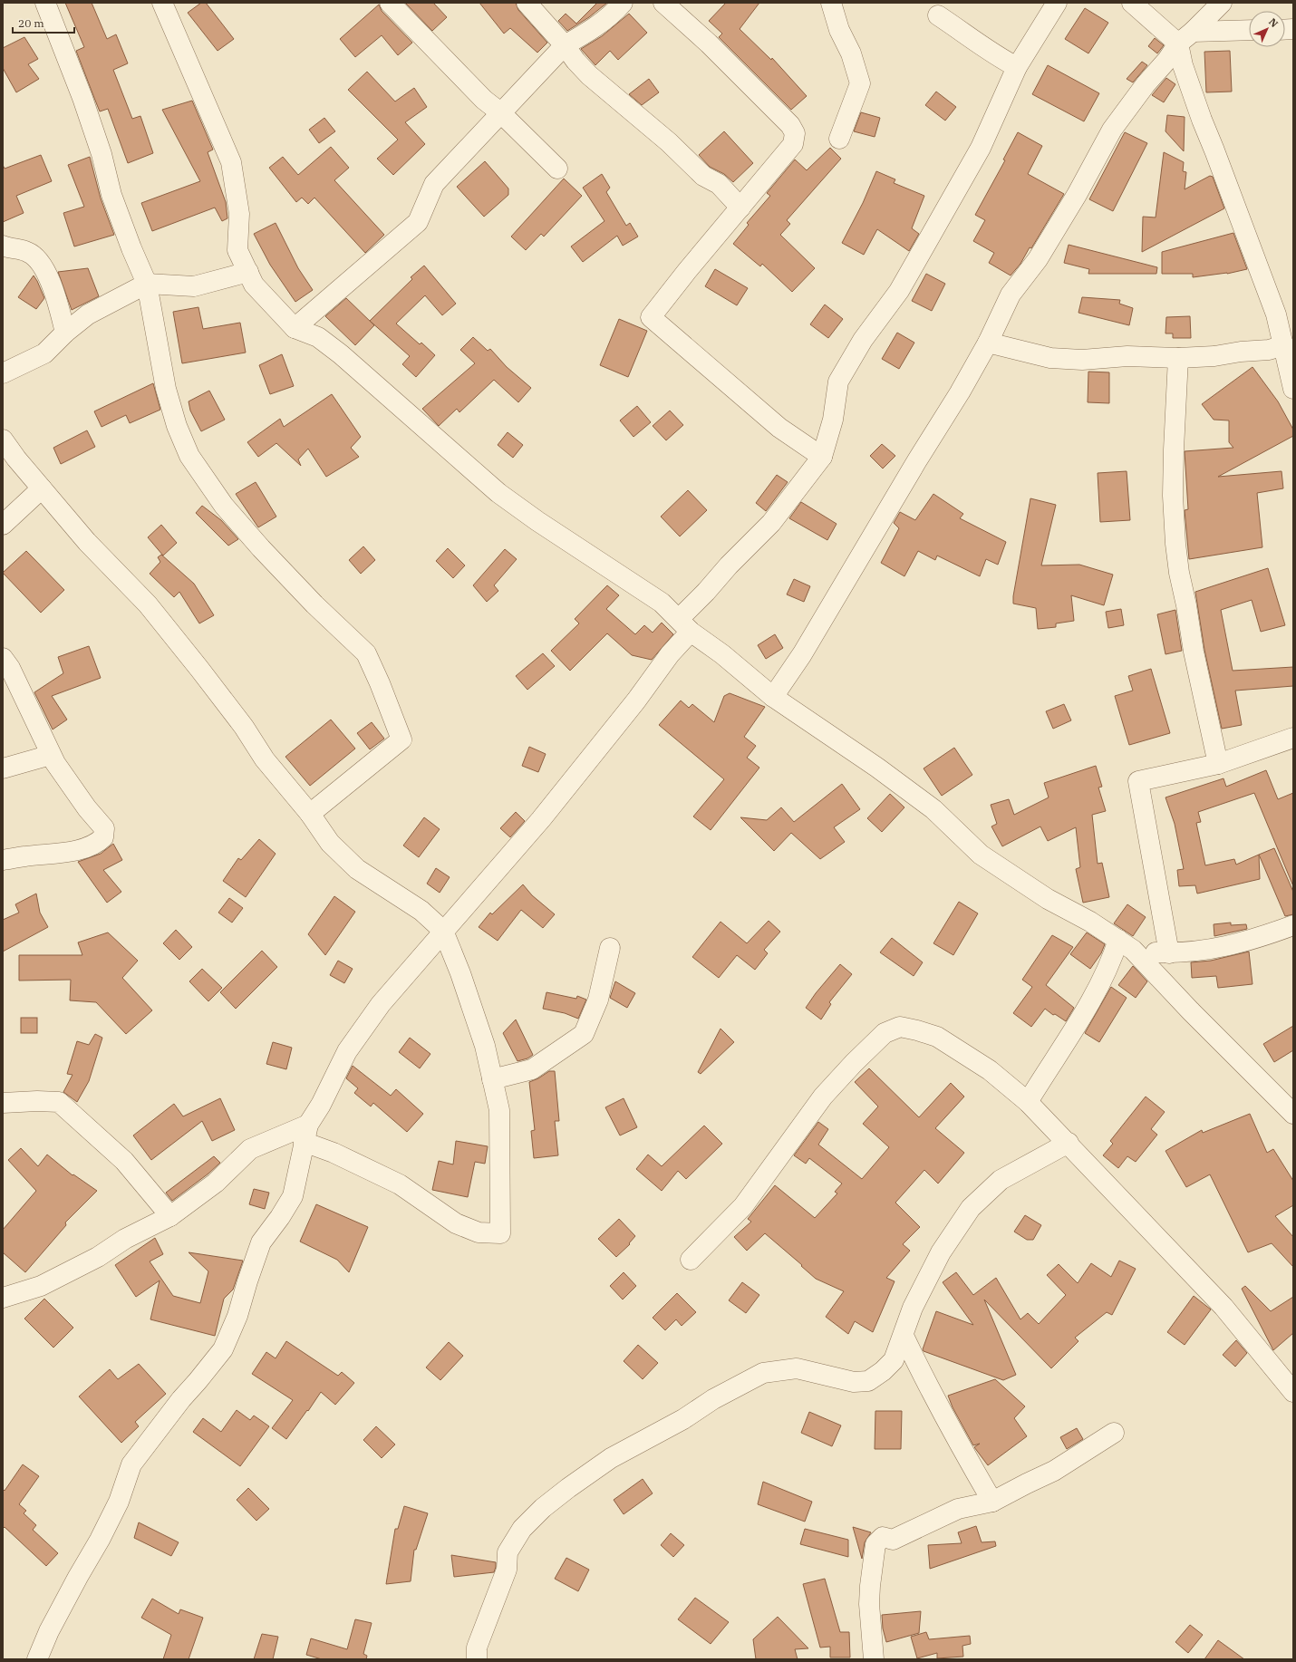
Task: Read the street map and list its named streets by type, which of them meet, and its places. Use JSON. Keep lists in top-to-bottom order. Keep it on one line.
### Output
{"scale_bar":"20 m","north":"top right"}
